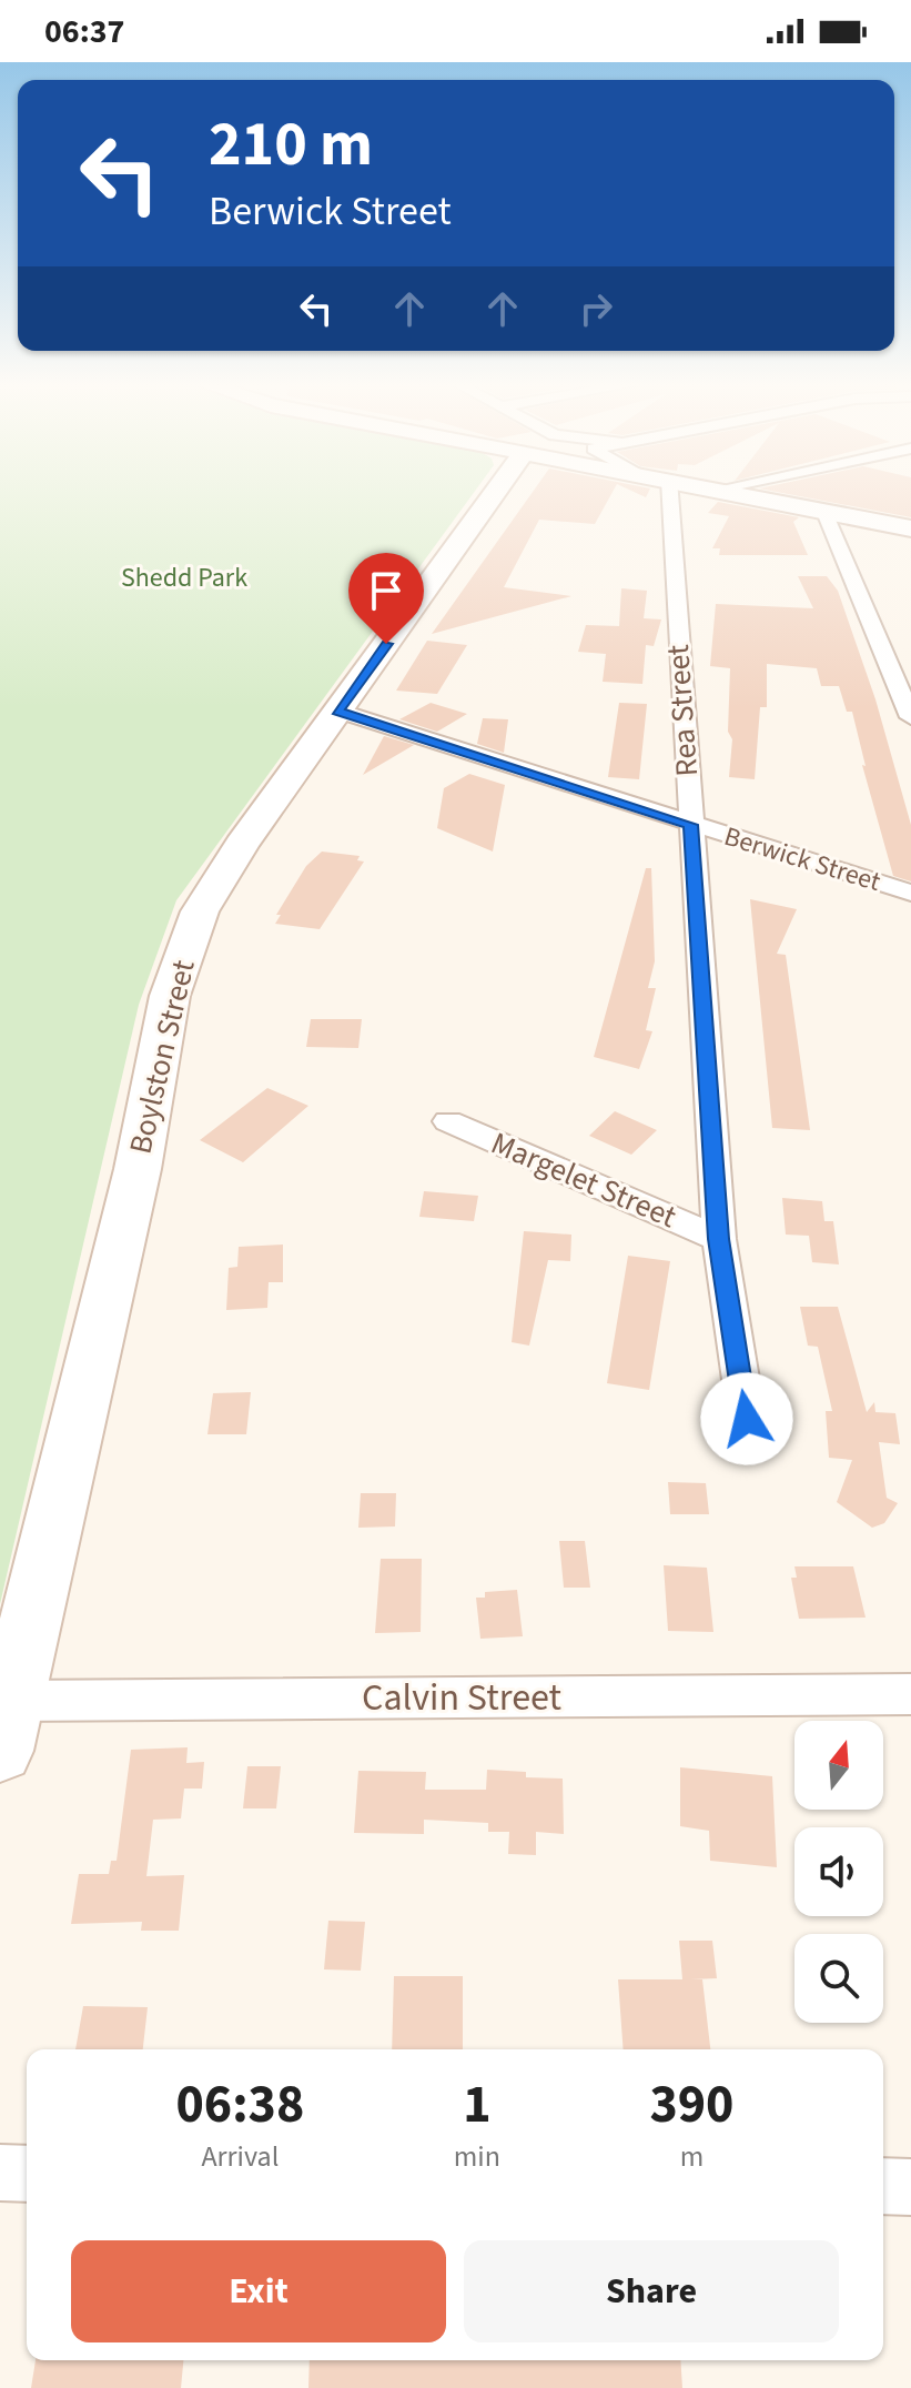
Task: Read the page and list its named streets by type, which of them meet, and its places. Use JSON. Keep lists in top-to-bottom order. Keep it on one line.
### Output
{"streets":{"main road":["Boylston Street"],"street":["Rea Street","Berwick Street","Margelet Street","Calvin Street"]},"crossings":[["Rea Street","Berwick Street"],["Rea Street","Margelet Street"],["Berwick Street","Boylston Street"],["Boylston Street","Calvin Street"]],"parks":["Shedd Park"],"north":"top","page":{"status":"06:37","turn":["210 m","Berwick Street"],"eta":["06:38","Arrival","1","min","390","m"],"buttons":["Exit","Share"]}}
